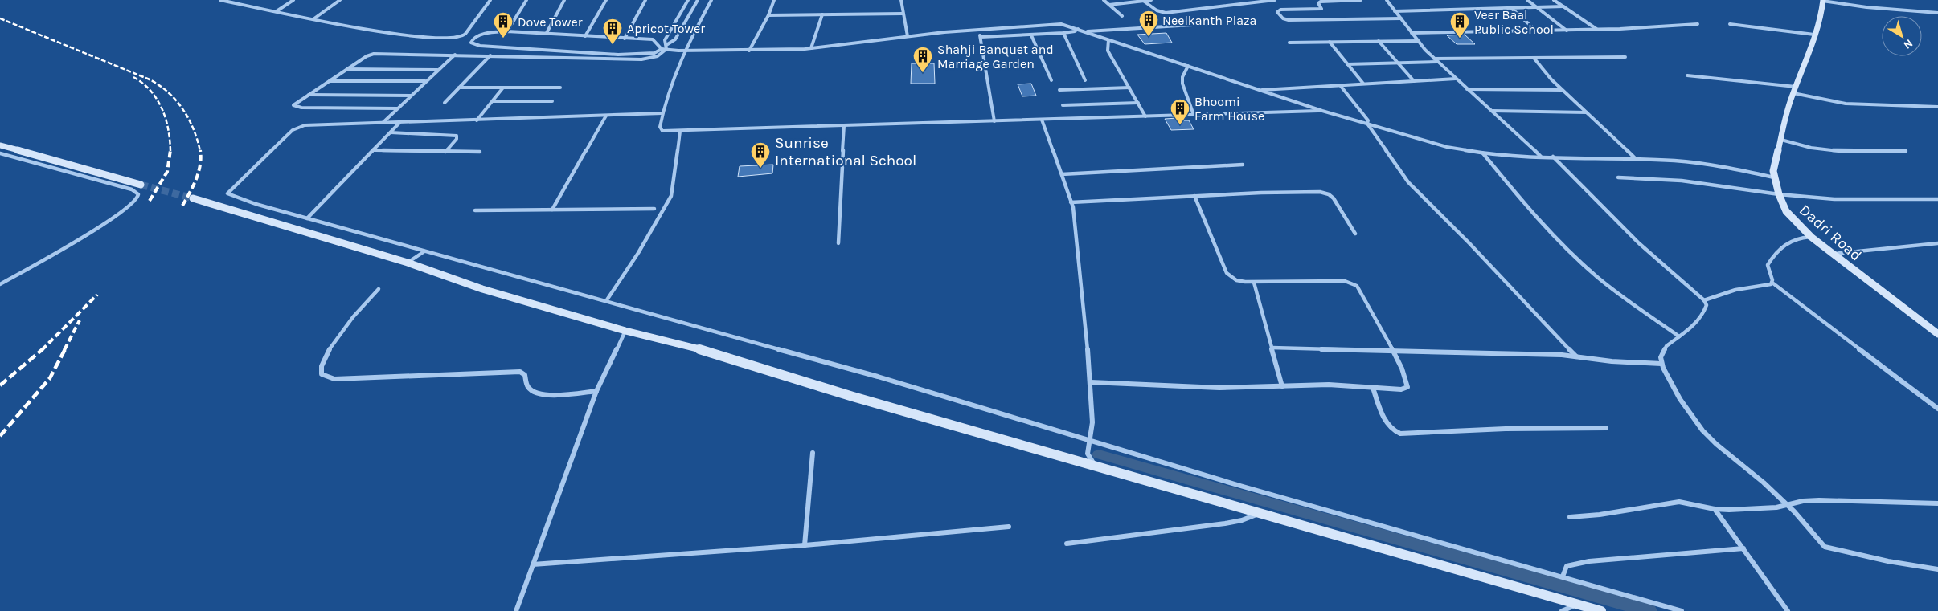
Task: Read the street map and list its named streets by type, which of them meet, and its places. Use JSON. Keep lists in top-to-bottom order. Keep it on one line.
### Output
{"streets":{"street":["Dadri Road"]},"places":{"building":["Neelkanth Plaza","Dove Tower","Veer Baal Public School","Apricot Tower","Shahji Banquet and Marriage Garden","Bhoomi Farm House","Sunrise International School"]},"north":"bottom right"}
